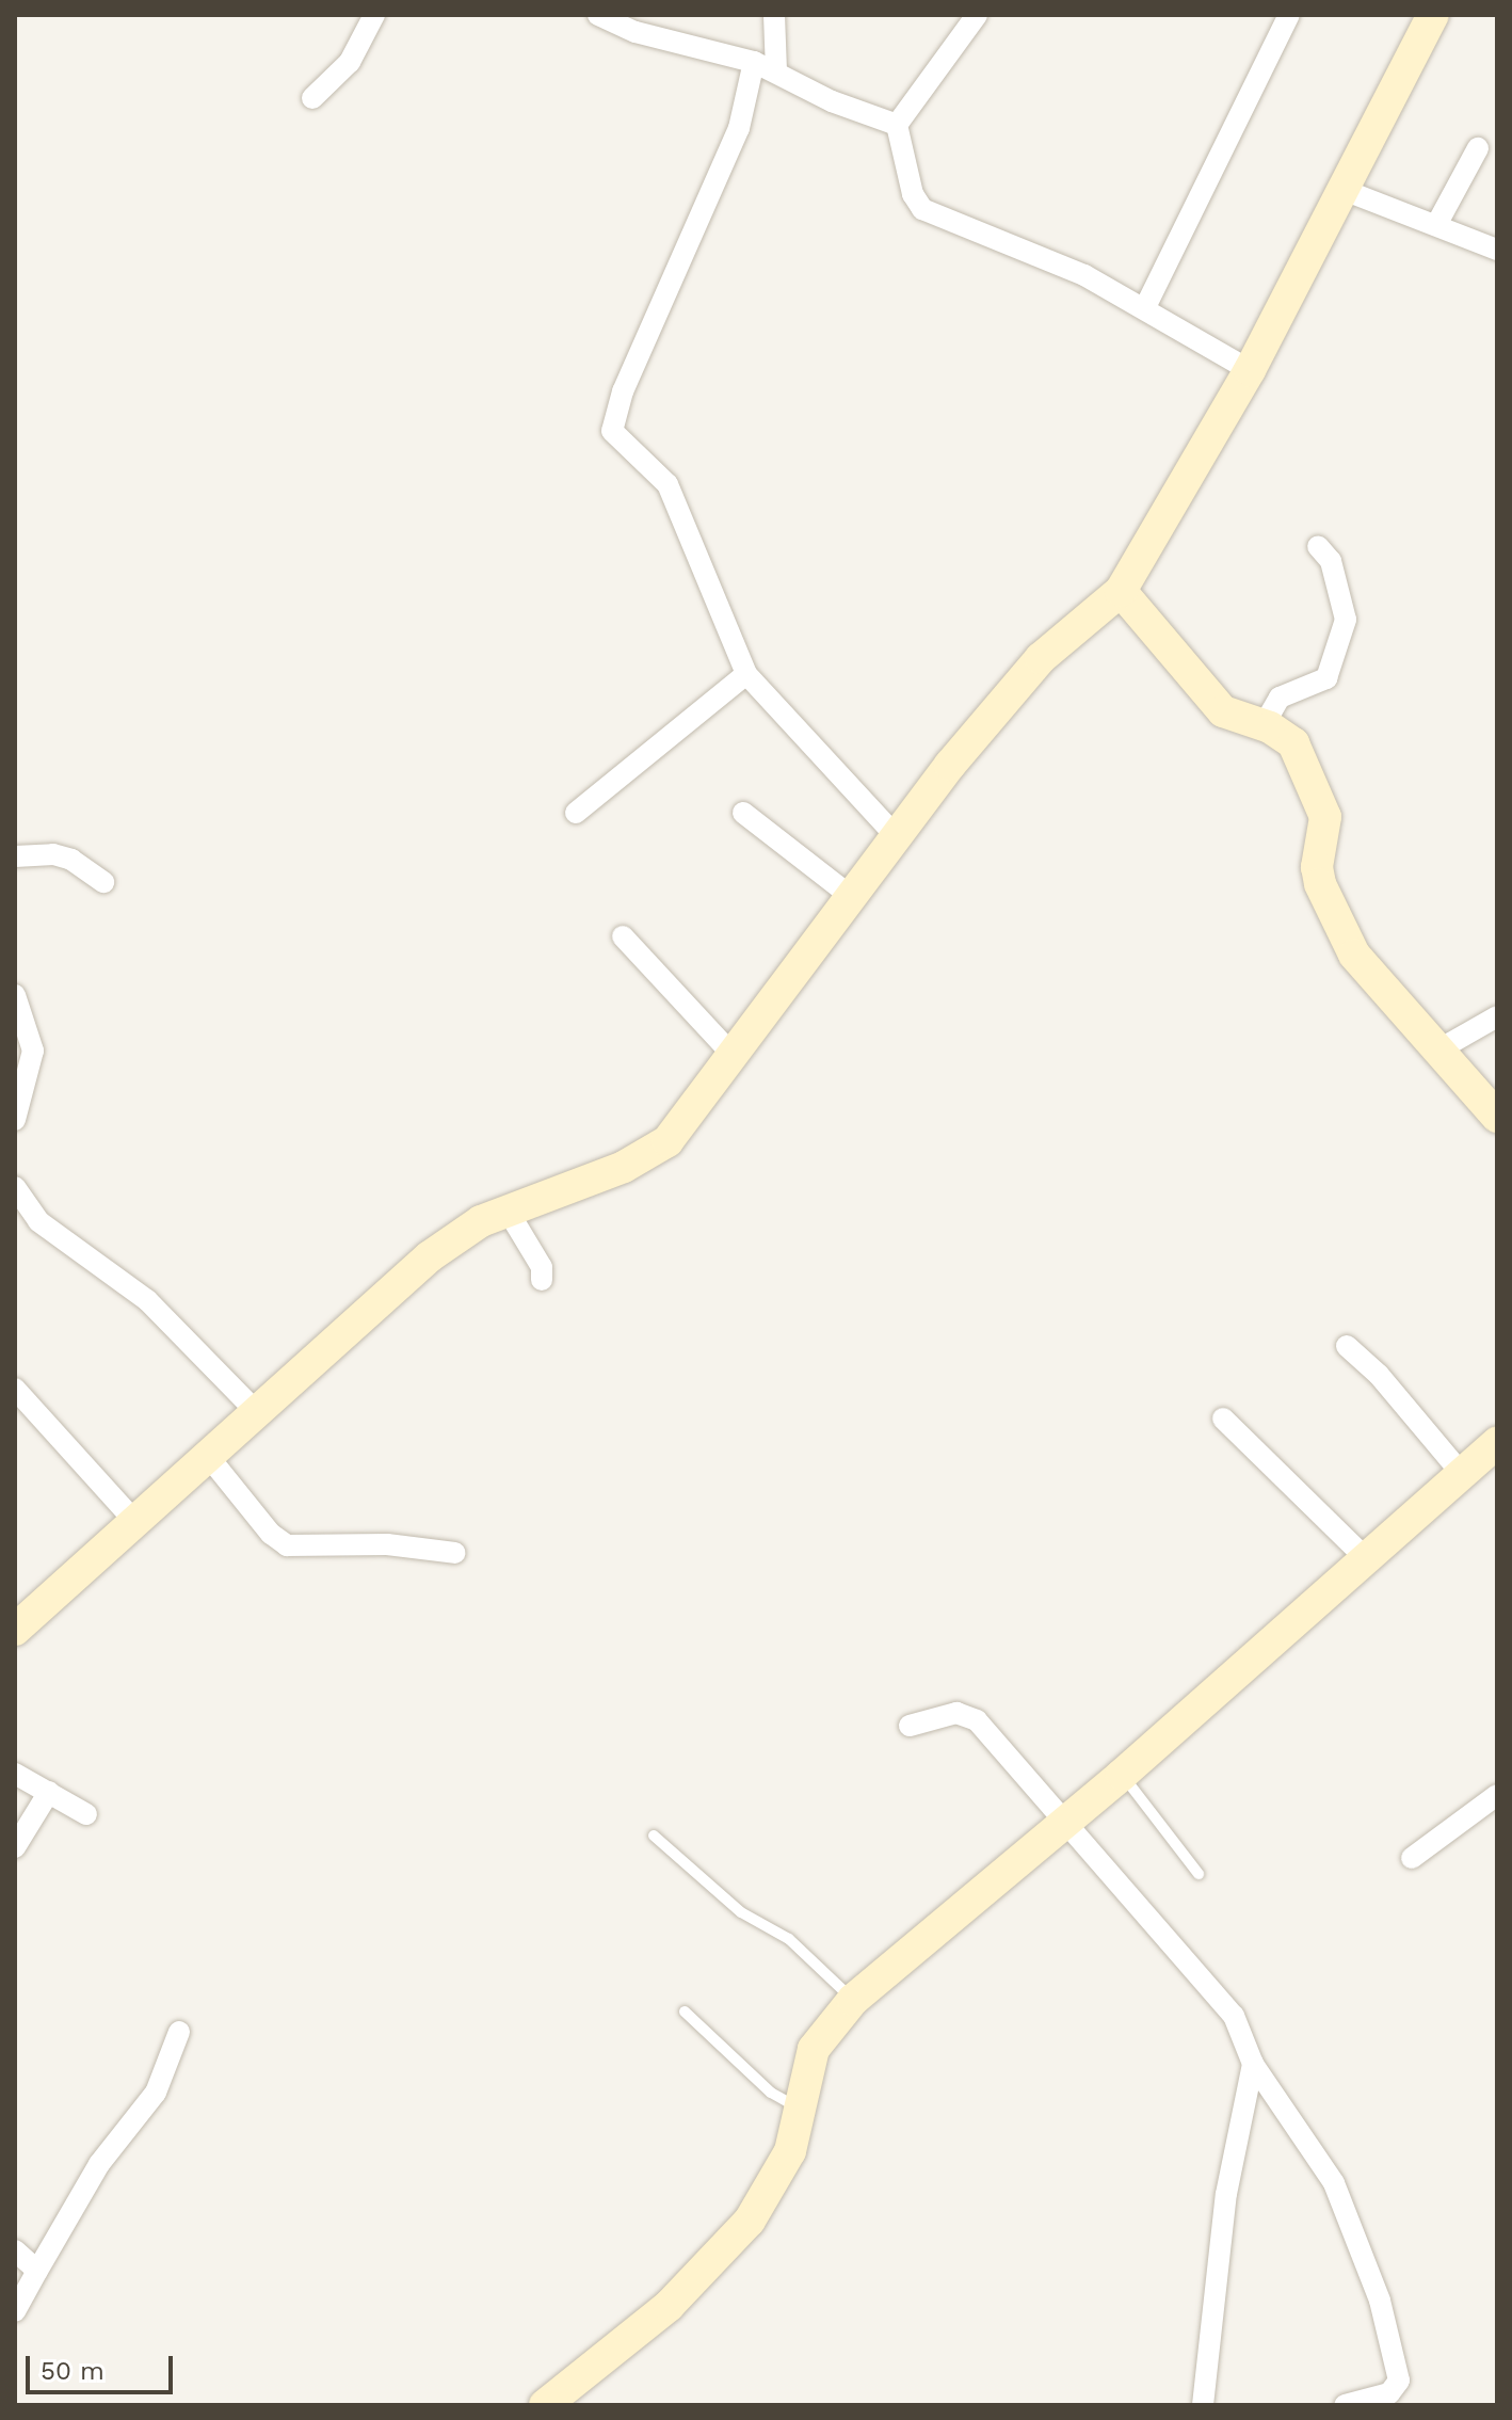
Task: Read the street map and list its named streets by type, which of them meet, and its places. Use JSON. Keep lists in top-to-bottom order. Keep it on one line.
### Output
{"scale_bar":"50 m"}
